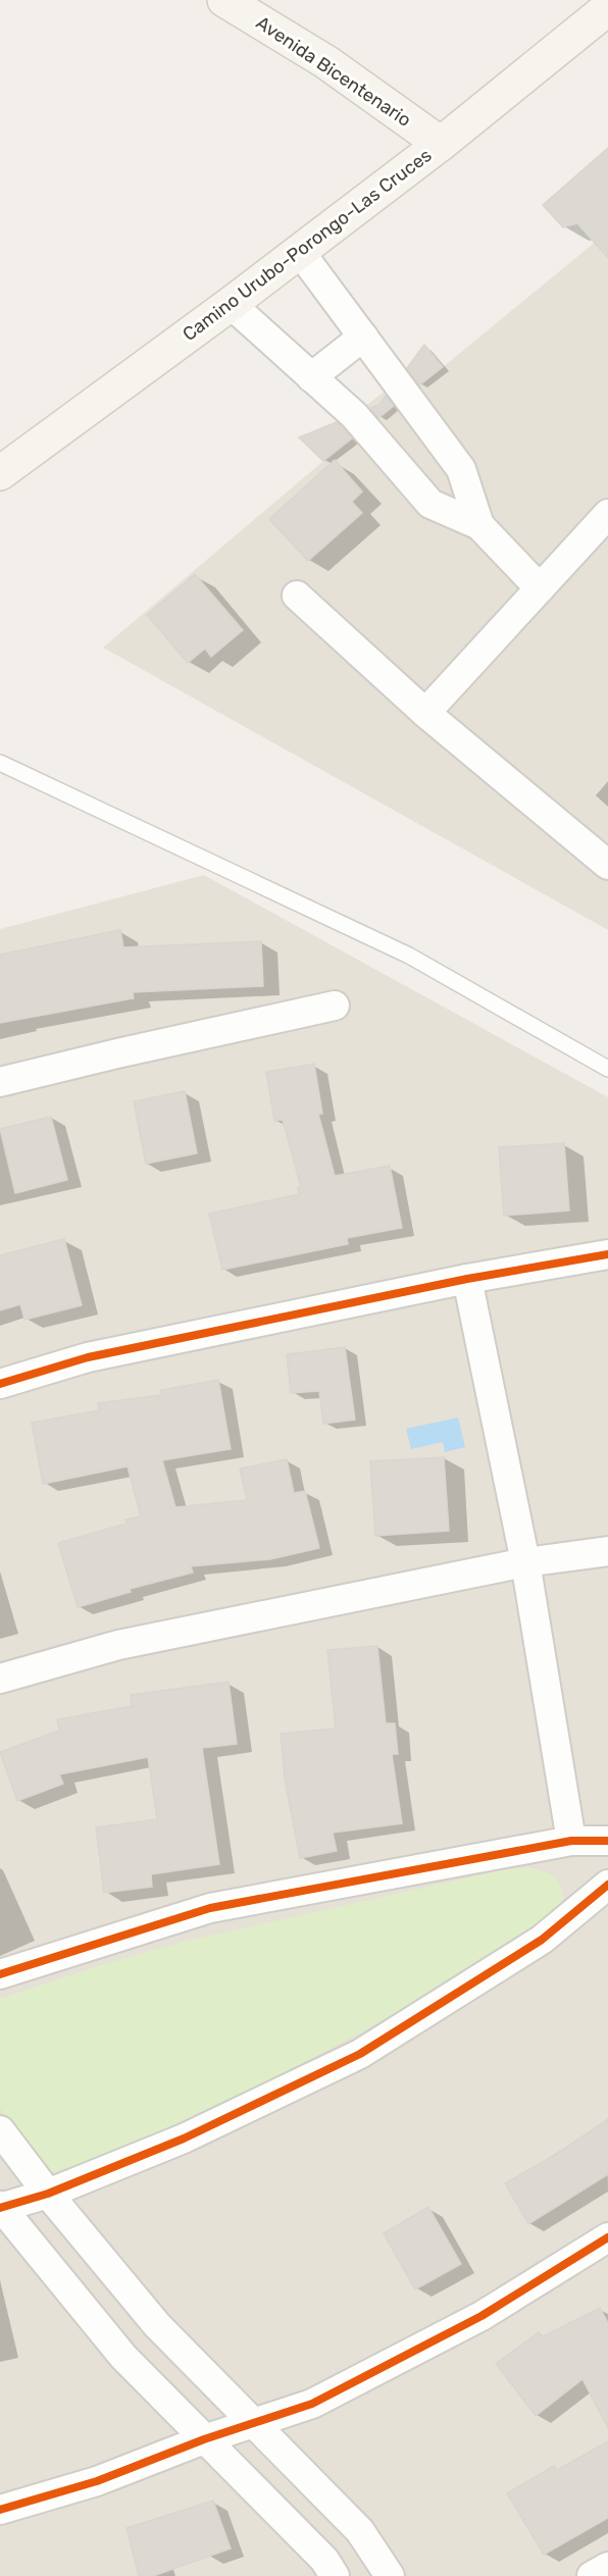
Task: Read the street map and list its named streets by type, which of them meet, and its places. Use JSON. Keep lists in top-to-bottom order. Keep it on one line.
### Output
{"streets":{"main road":["Avenida Bicentenario","Camino Urubo-Porongo-Las Cruces"]},"crossings":[["Avenida Bicentenario","Camino Urubo-Porongo-Las Cruces"]]}
